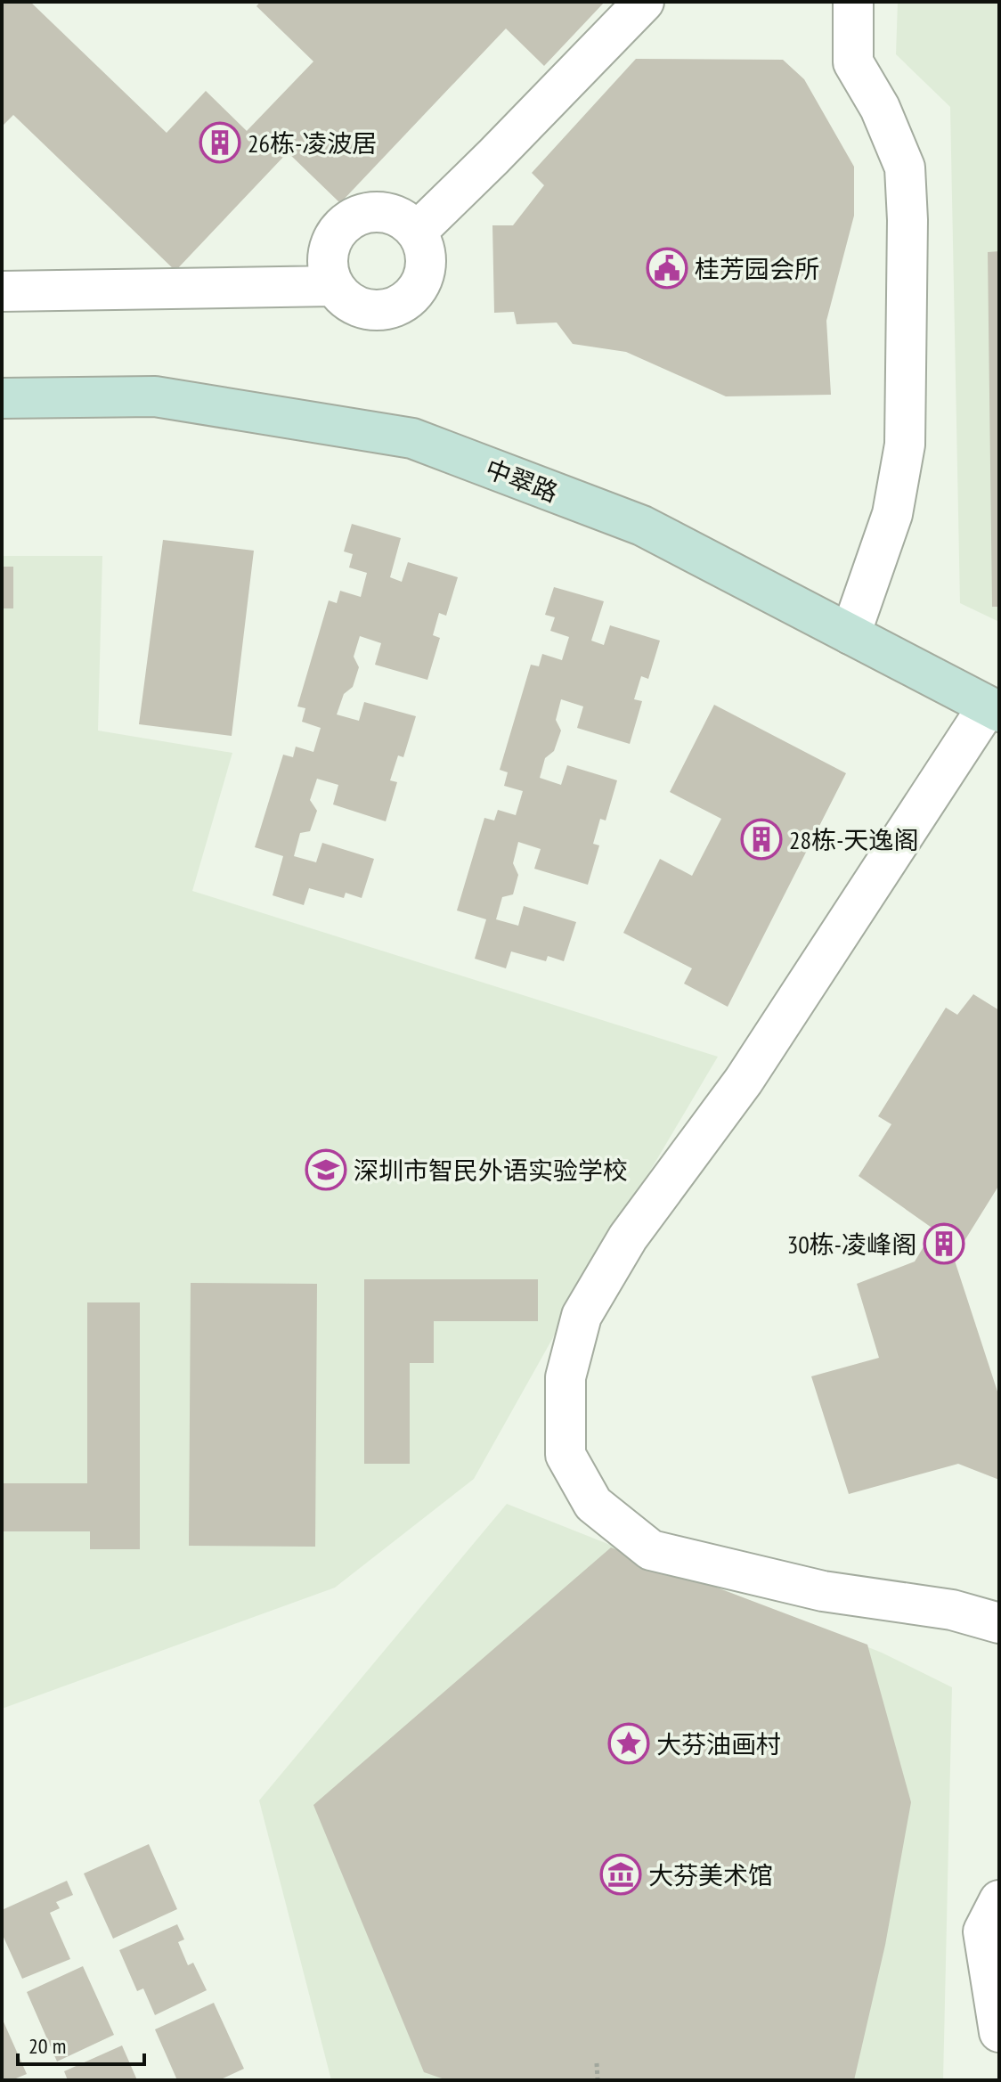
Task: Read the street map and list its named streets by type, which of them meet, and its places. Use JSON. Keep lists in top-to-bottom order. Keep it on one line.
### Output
{"streets":{"main road":["中翠路"]},"places":{"building":["26栋-凌波居","28栋-天逸阁","30栋-凌峰阁"],"public building":["桂芳园会所"],"school or university":["深圳市智民外语实验学校"],"place":["大芬油画村"],"museum":["大芬美术馆"]},"scale_bar":"20 m"}
